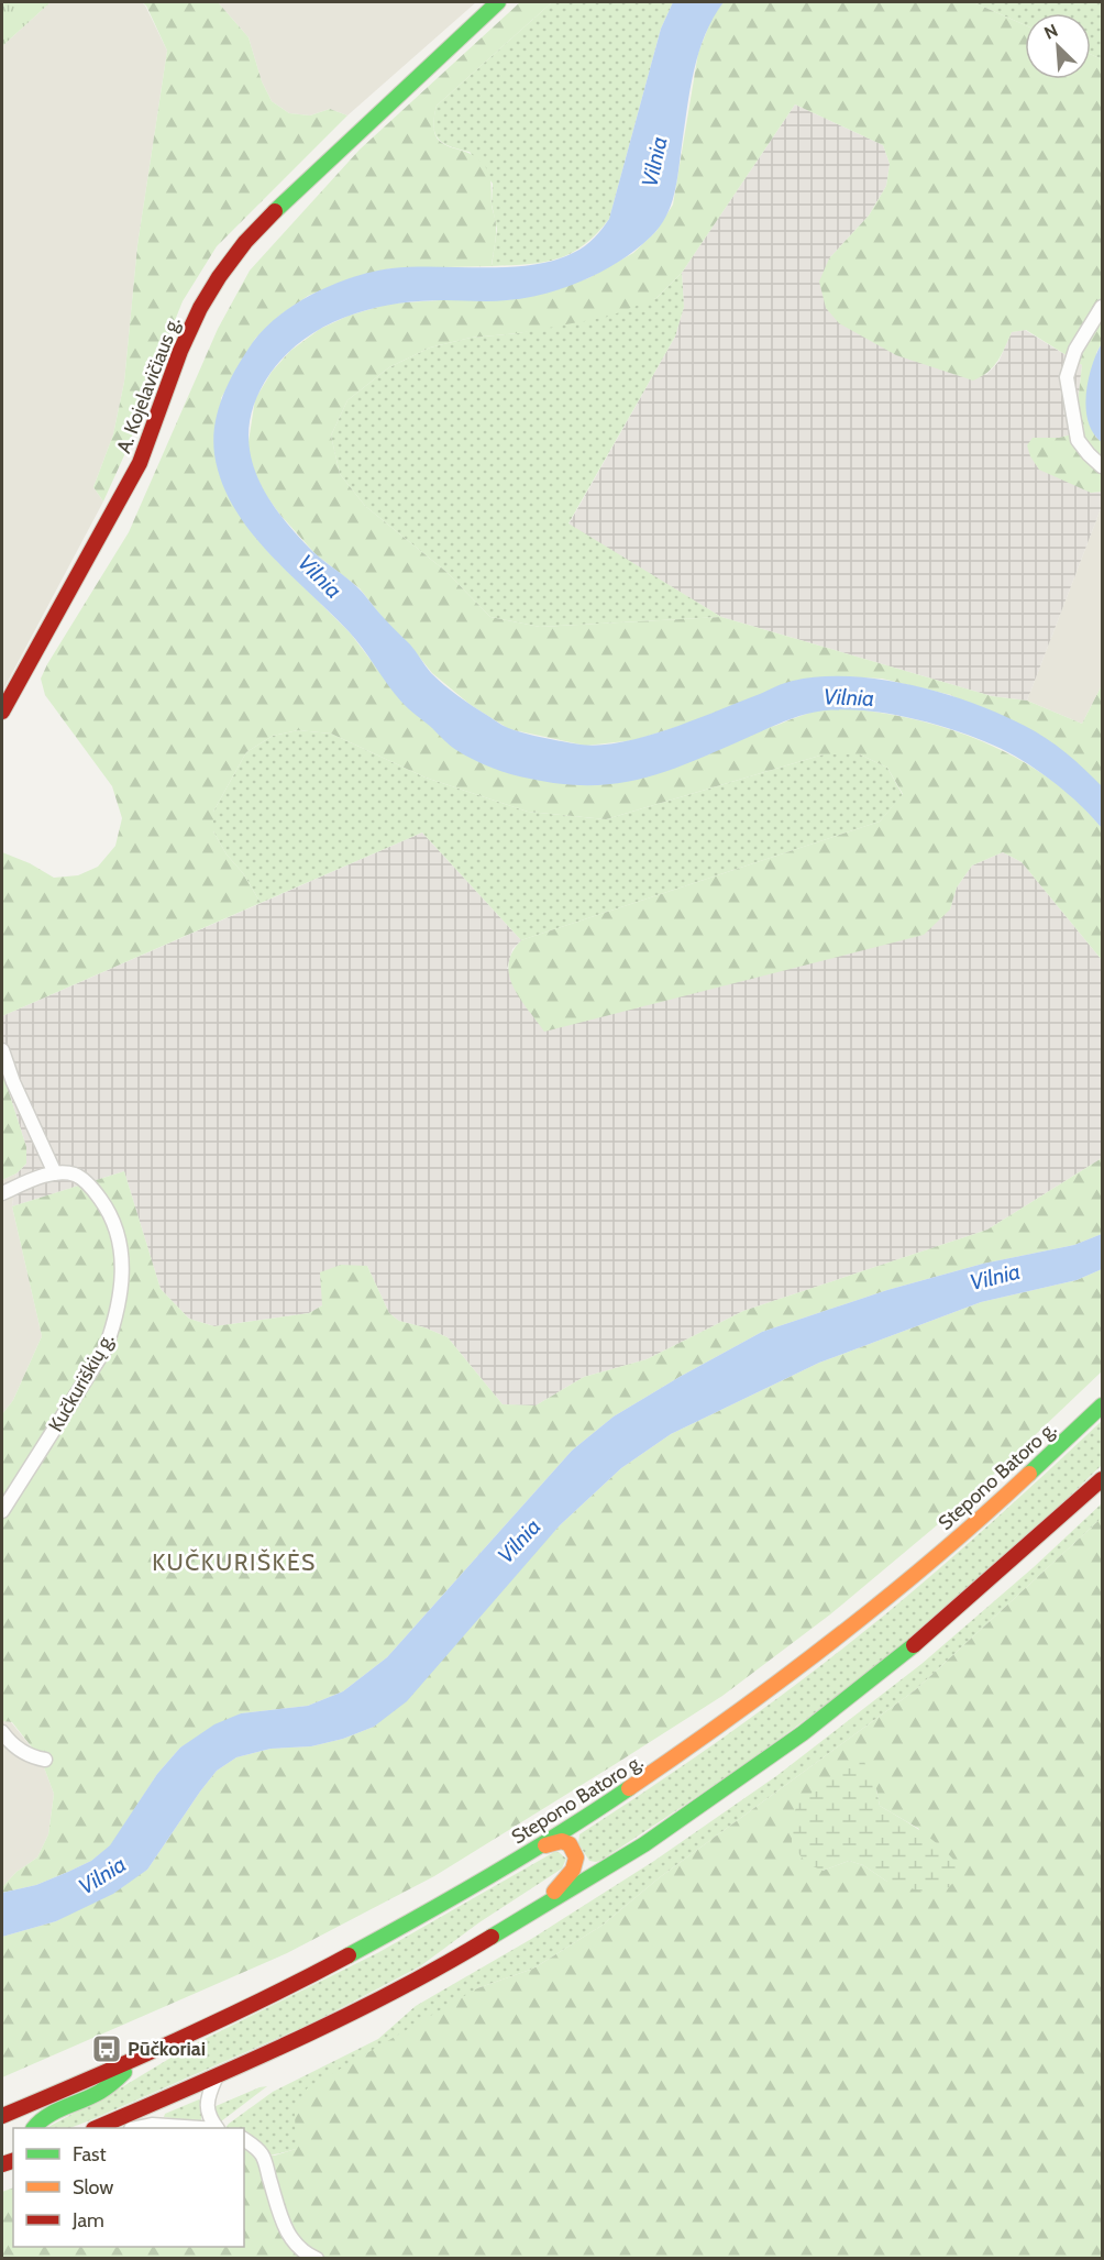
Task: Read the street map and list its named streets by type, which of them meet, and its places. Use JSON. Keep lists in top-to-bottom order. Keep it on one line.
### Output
{"streets":{"main road":["A. Kojelavičiaus g.","Stepono Batoro g."],"street":["Kučkuriškių g."]},"districts":["KUČKURIŠKĖS"],"water":["Vilnia"],"places":{"bus stop":["Pūčkoriai"]},"legend":["Fast","Slow","Jam"],"north":"top left"}
